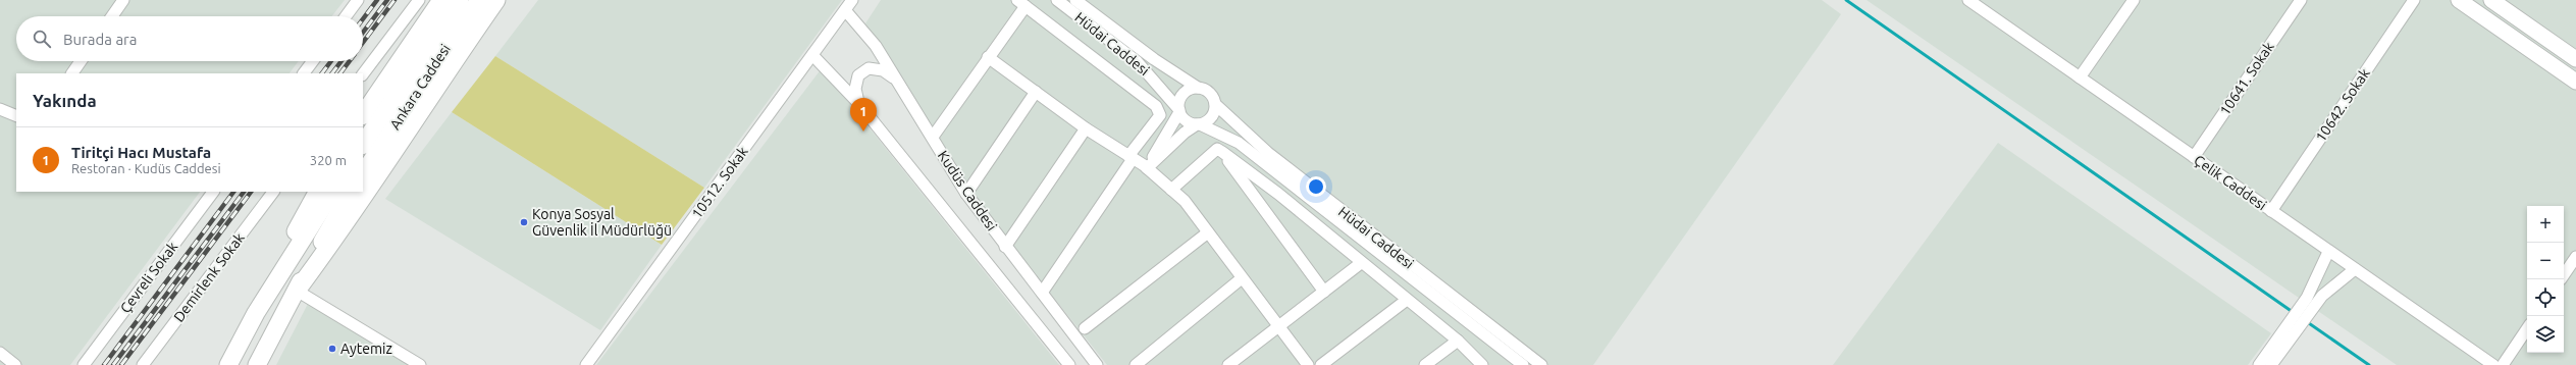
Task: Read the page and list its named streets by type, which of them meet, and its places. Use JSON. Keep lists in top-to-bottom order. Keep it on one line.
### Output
{"streets":{"highway":["Ankara Caddesi"],"street":["Hüdai Caddesi","10641. Sokak","10642. Sokak","10512. Sokak","Çelik Caddesi","Kudüs Caddesi","Çevreli Sokak","Demirlenk Sokak"]},"crossings":[["10641. Sokak","Çelik Caddesi"],["10642. Sokak","Çelik Caddesi"],["10512. Sokak","Kudüs Caddesi"]],"places":["Konya Sosyal Güvenlik İl Müdürlüğü","Aytemiz"],"page":{"search":"Burada ara","heading":"Yakında","pins":"1","list":[{"mark":"1","name":"Tiritçi Hacı Mustafa","note":"Restoran · Kudüs Caddesi","value":"320 m"}],"map_buttons":["+","−"]}}
